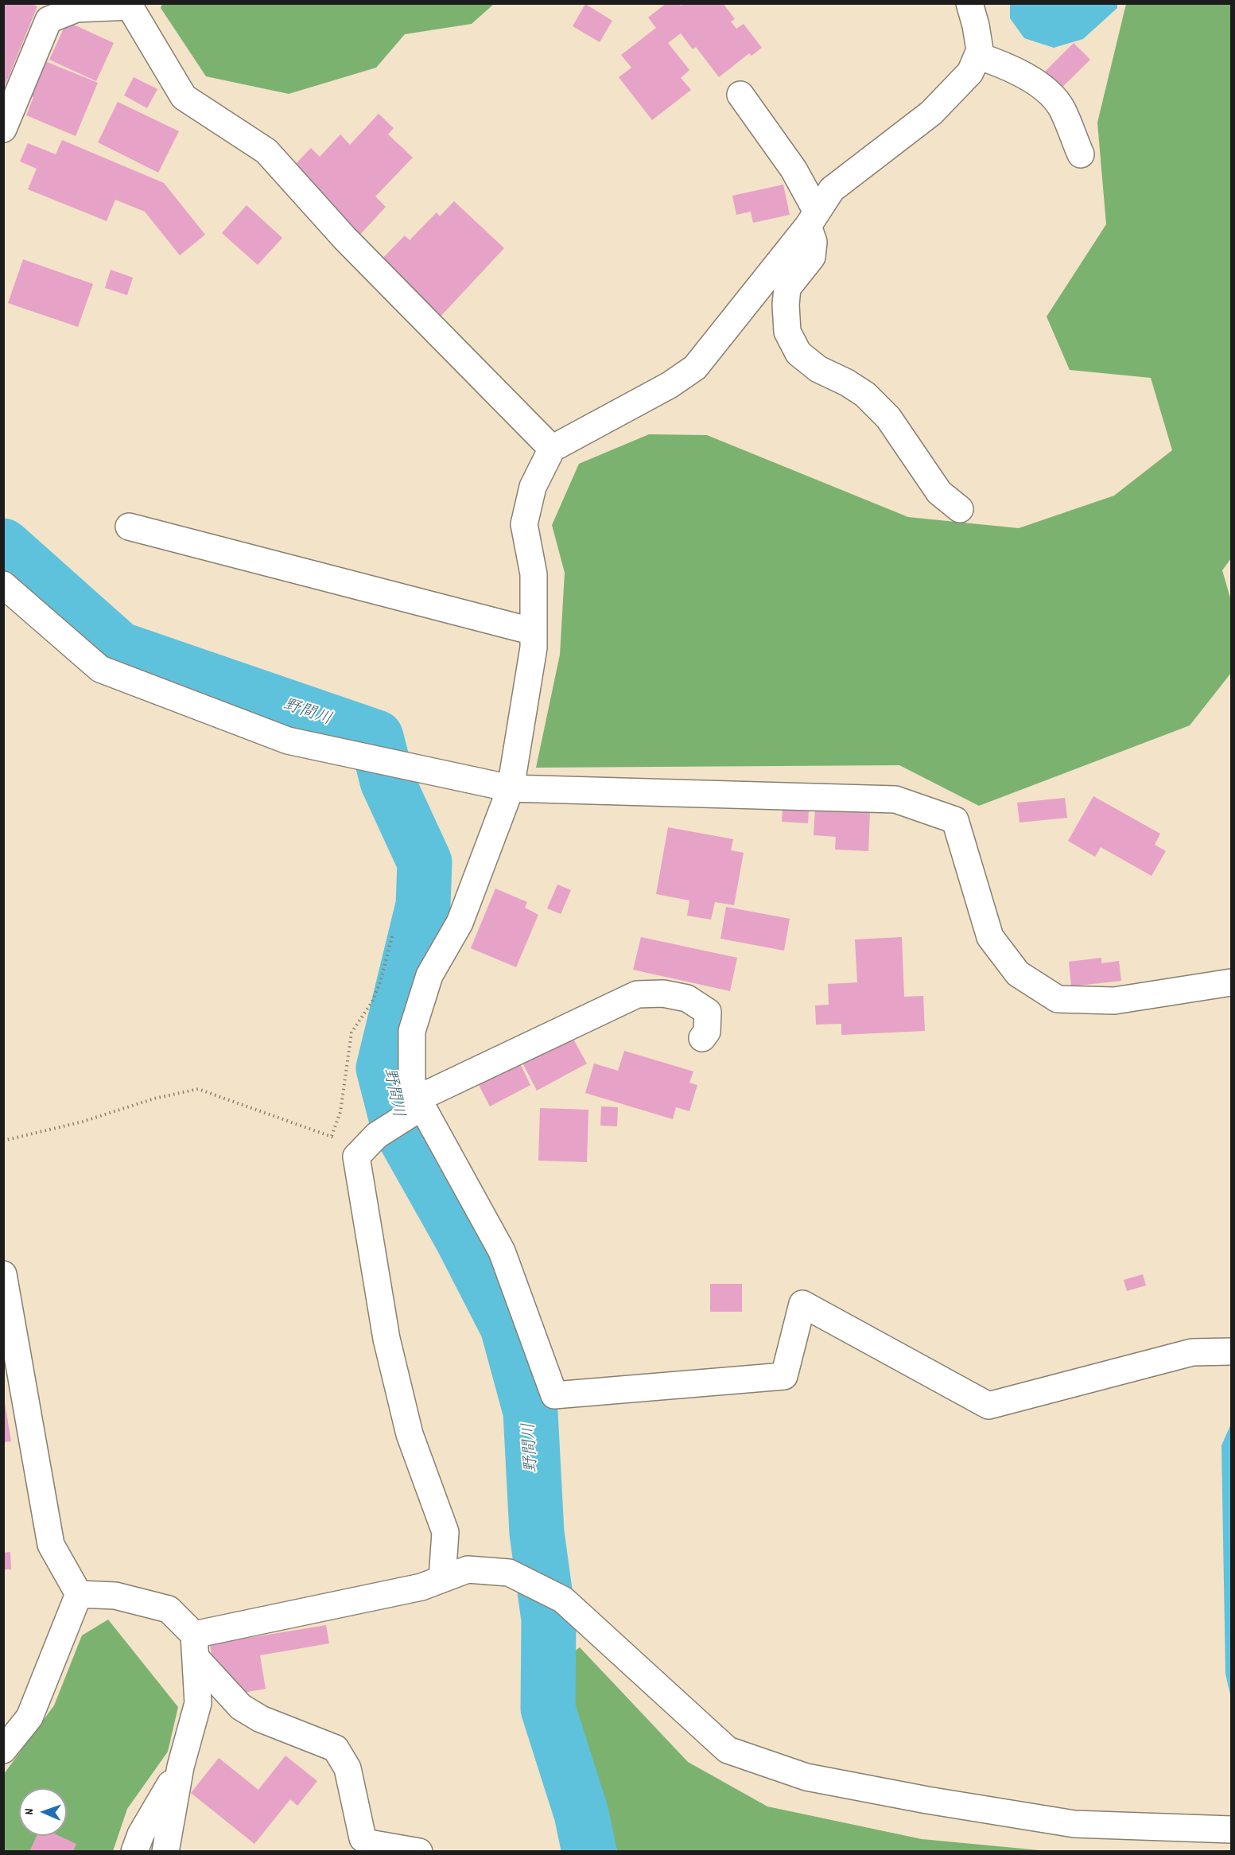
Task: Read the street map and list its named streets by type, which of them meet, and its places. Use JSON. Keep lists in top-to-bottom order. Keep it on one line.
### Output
{"water":["野間川"],"north":"left"}
